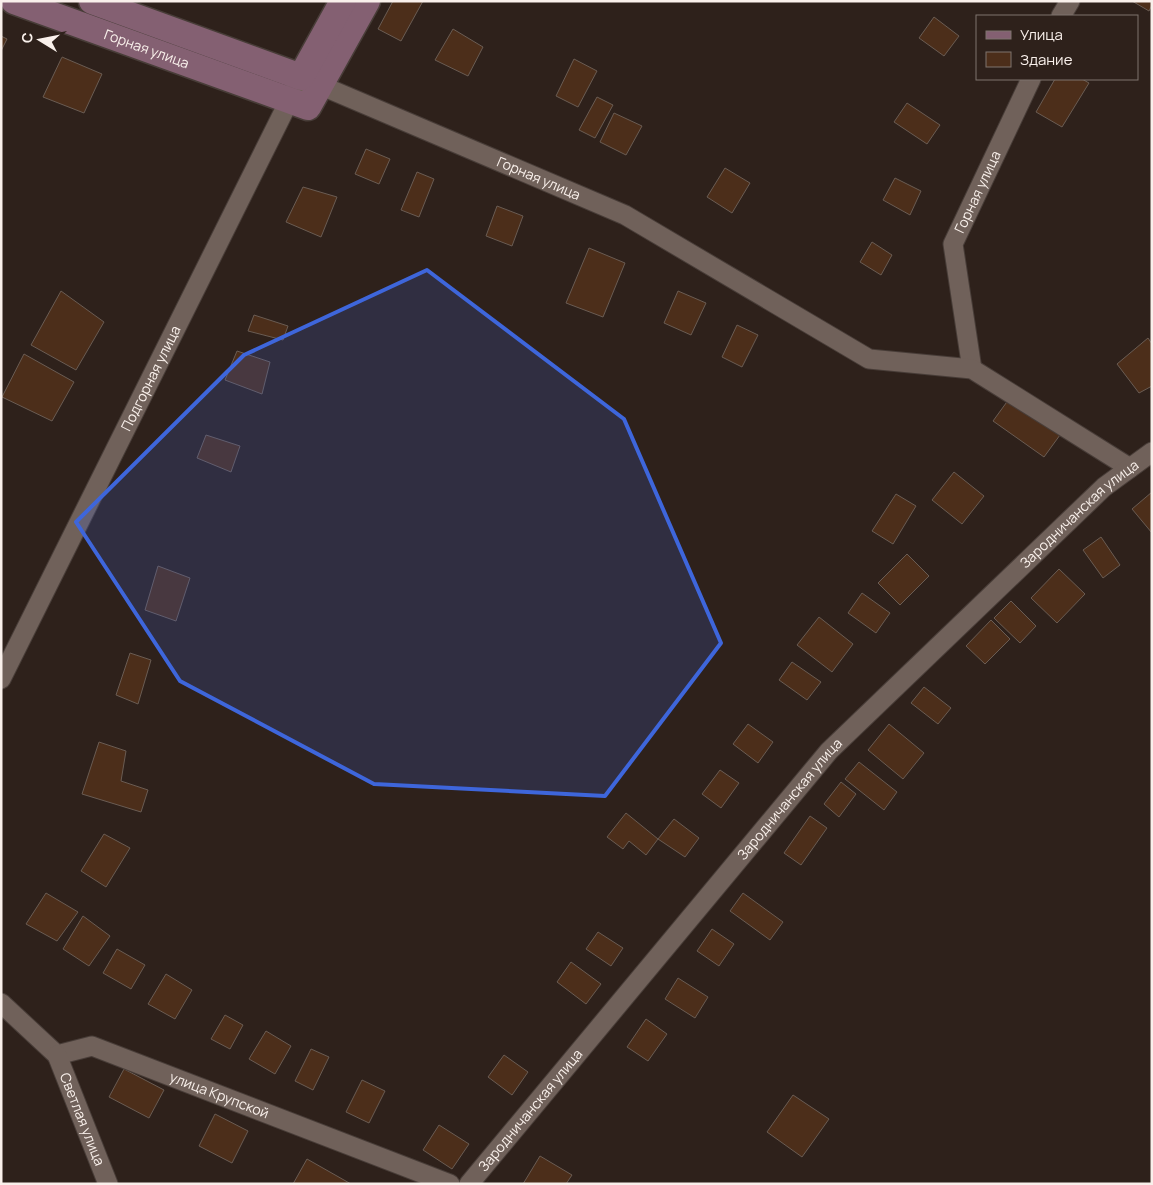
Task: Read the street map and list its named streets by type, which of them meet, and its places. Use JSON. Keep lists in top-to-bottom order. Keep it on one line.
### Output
{"streets":{"street":["Горная улица","Подгорная улица","Зародничанская улица","улица Крупской","Светлая улица"]},"crossings":[["Горная улица","Подгорная улица"],["Горная улица","Зародничанская улица"],["улица Крупской","Светлая улица"]],"legend":["Улица","Здание"],"north":"left"}
